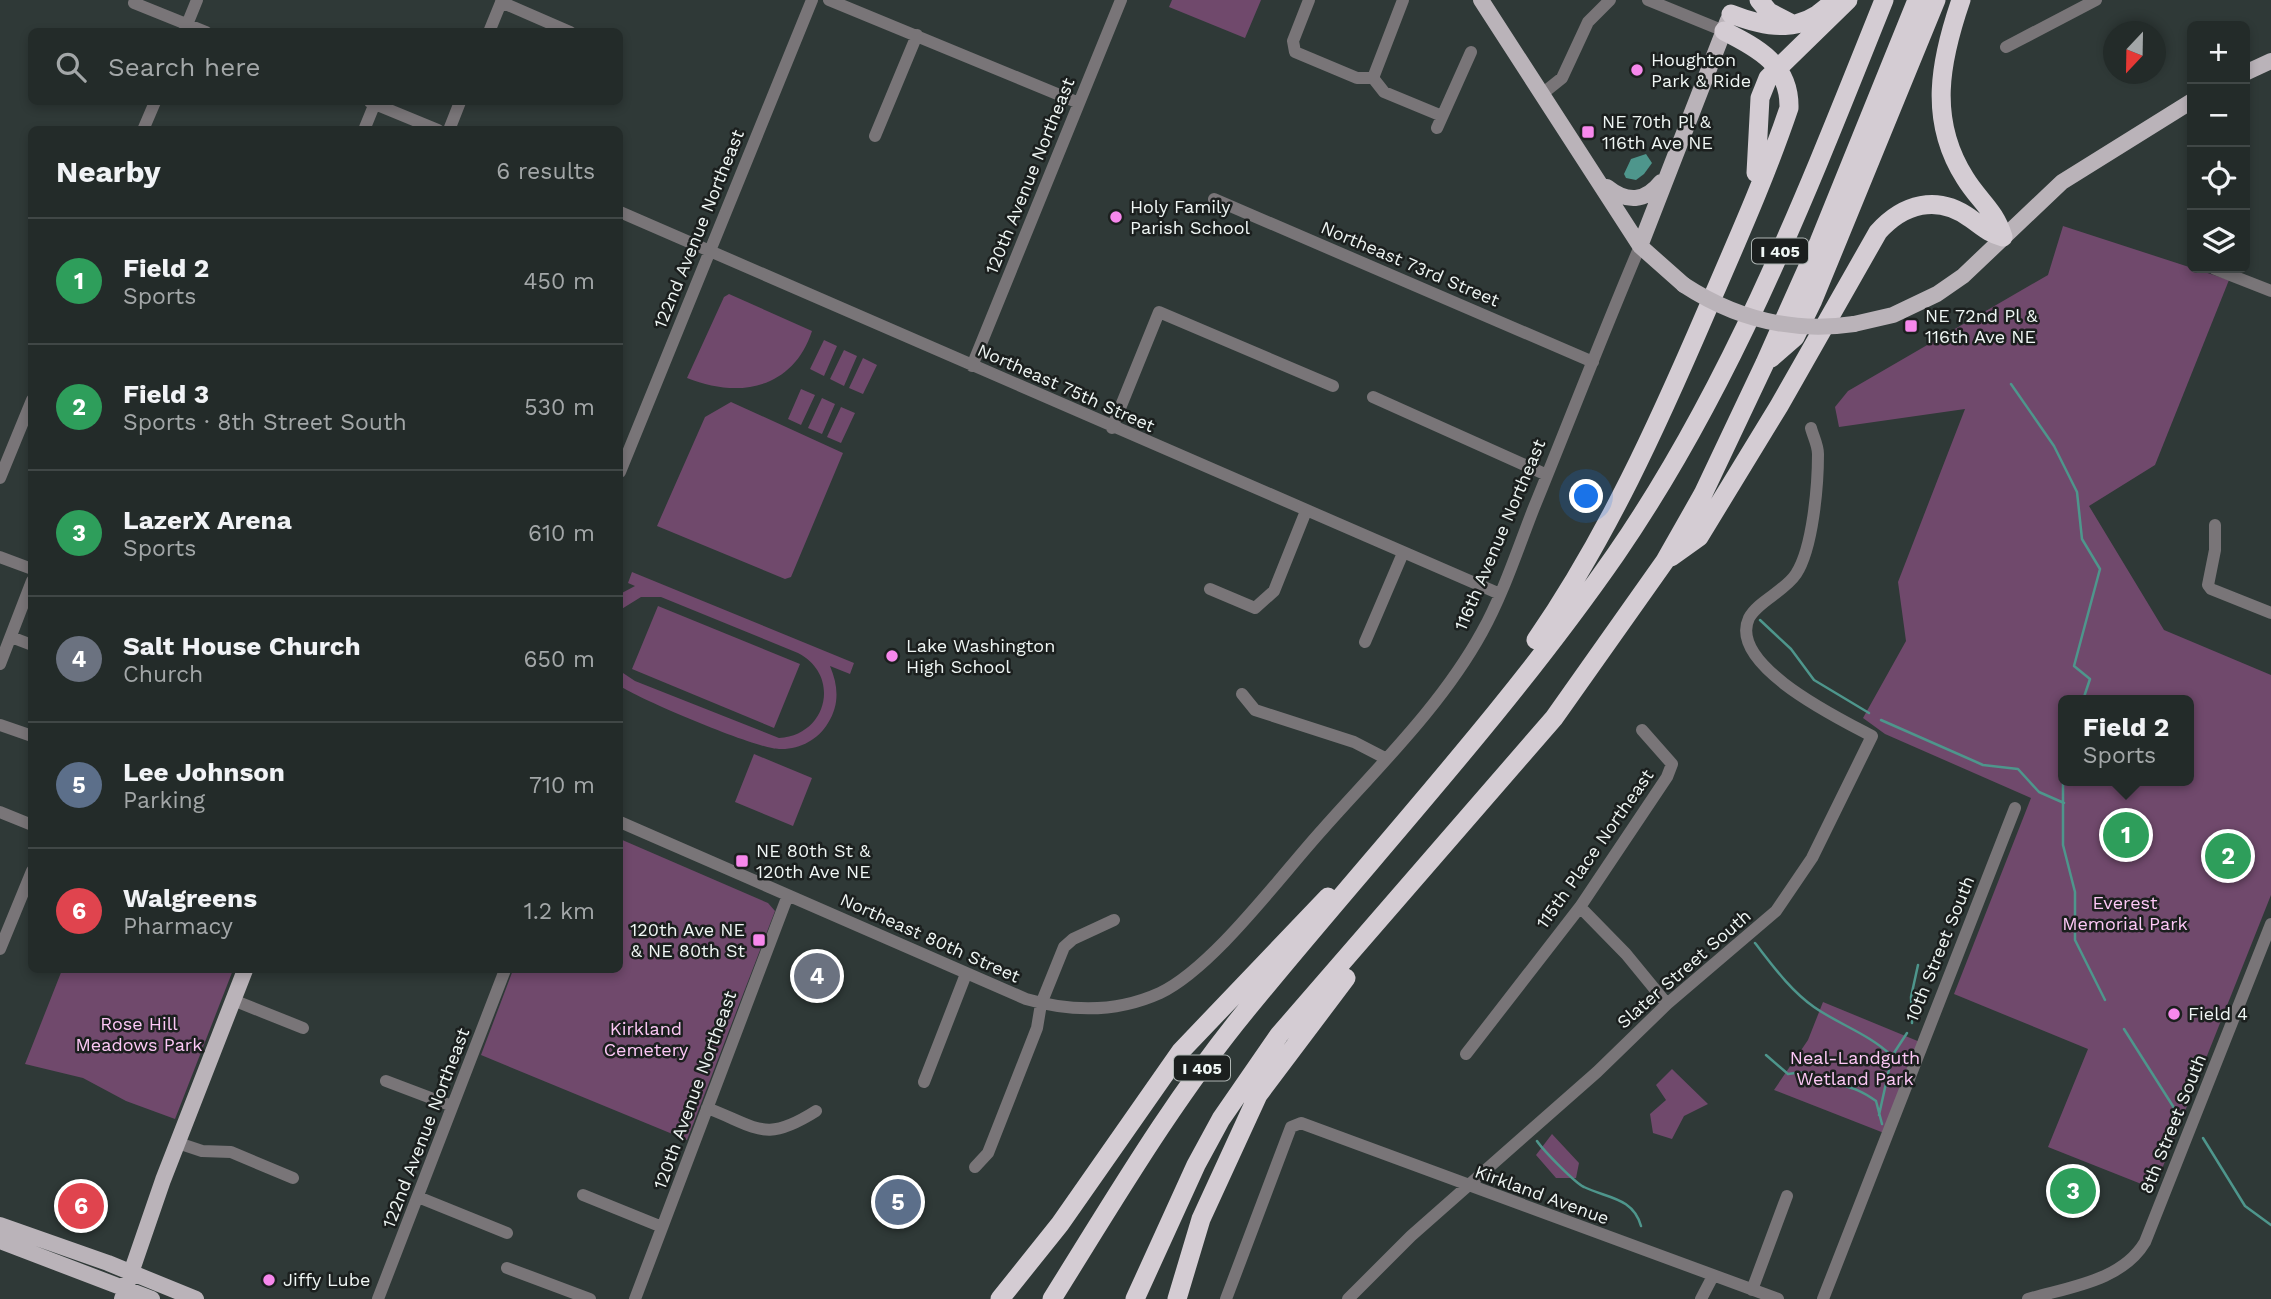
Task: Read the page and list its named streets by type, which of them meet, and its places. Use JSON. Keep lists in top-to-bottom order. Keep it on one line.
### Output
{"streets":{"highway":["I 405"],"main road":["116th Avenue Northeast"],"street":["120th Avenue Northeast","122nd Avenue Northeast","Northeast 73rd Street","Northeast 75th Street","115th Place Northeast","Northeast 80th Street","10th Street South","Slater Street South","8th Street South","Kirkland Avenue"]},"crossings":[["120th Avenue Northeast","Northeast 75th Street"],["120th Avenue Northeast","Northeast 80th Street"],["122nd Avenue Northeast","Northeast 75th Street"],["Northeast 73rd Street","116th Avenue Northeast"],["Northeast 75th Street","116th Avenue Northeast"],["116th Avenue Northeast","Northeast 80th Street"],["Slater Street South","Kirkland Avenue"]],"parks":["Everest Memorial Park","Rose Hill Meadows Park","Kirkland Cemetery","Neal-Landguth Wetland Park"],"places":{"other":["Houghton Park & Ride","Holy Family Parish School","Lake Washington High School","Field 4","Jiffy Lube"],"transit":["NE 70th Pl & 116th Ave NE","NE 72nd Pl & 116th Ave NE","NE 80th St & 120th Ave NE","120th Ave NE & NE 80th St"]},"north":"bottom","page":{"map_buttons":["+","−"],"search":"Search here","heading":["Nearby","6 results"],"list":[{"mark":"1","name":"Field 2","note":"Sports","value":"450 m"},{"mark":"2","name":"Field 3","note":"Sports · 8th Street South","value":"530 m"},{"mark":"3","name":"LazerX Arena","note":"Sports","value":"610 m"},{"mark":"4","name":"Salt House Church","note":"Church","value":"650 m"},{"mark":"5","name":"Lee Johnson","note":"Parking","value":"710 m"},{"mark":"6","name":"Walgreens","note":"Pharmacy","value":"1.2 km"}],"popup":["Field 2","Sports"],"pins":["1","2","4","3","5","6"]}}
